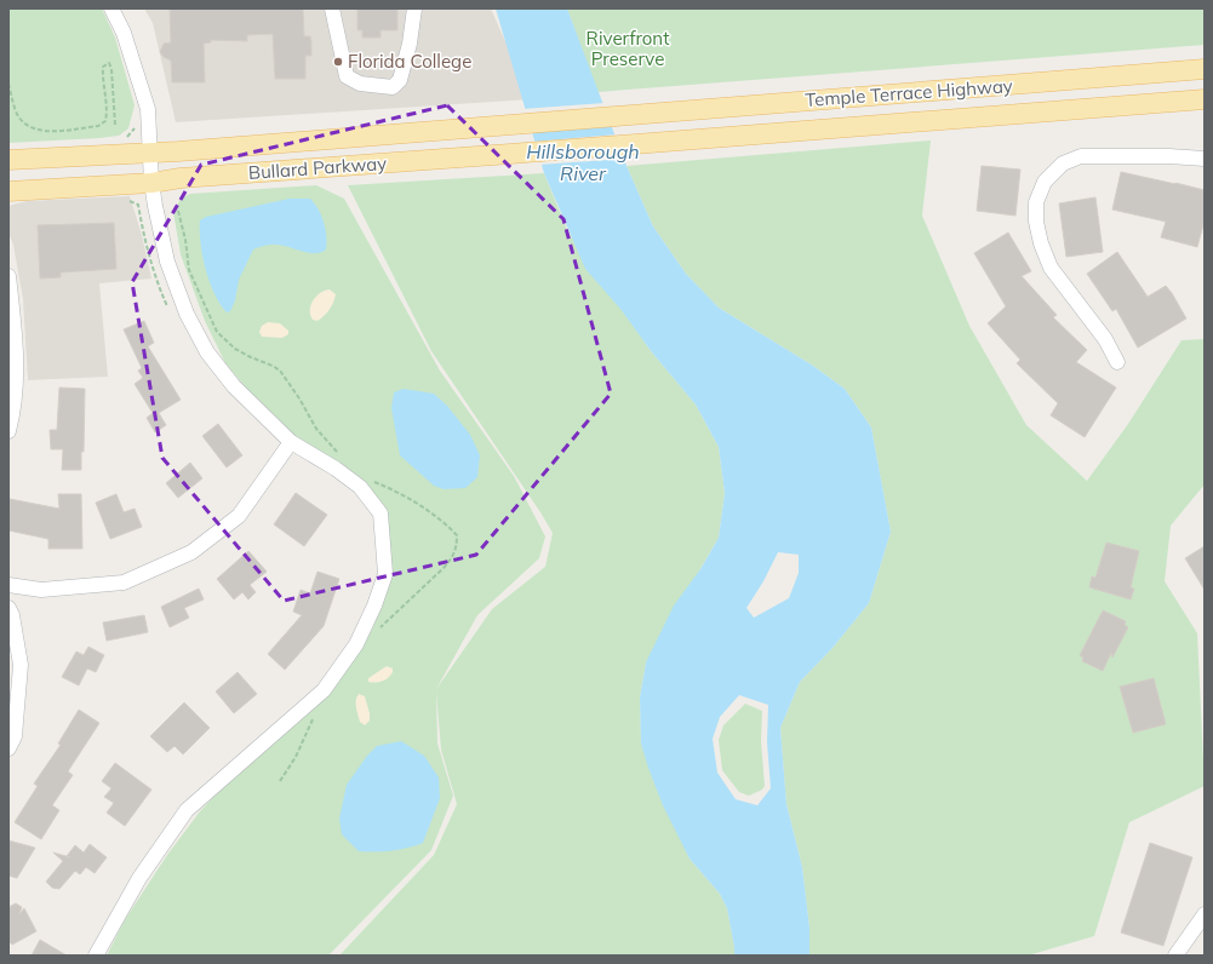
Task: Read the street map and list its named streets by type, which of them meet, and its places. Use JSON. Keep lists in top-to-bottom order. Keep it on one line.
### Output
{"streets":{"main road":["Temple Terrace Highway","Bullard Parkway"]},"crossings":[["Temple Terrace Highway","Bullard Parkway"]],"water":["Hillsborough River"],"parks":["Riverfront Preserve"],"places":["Florida College"]}
